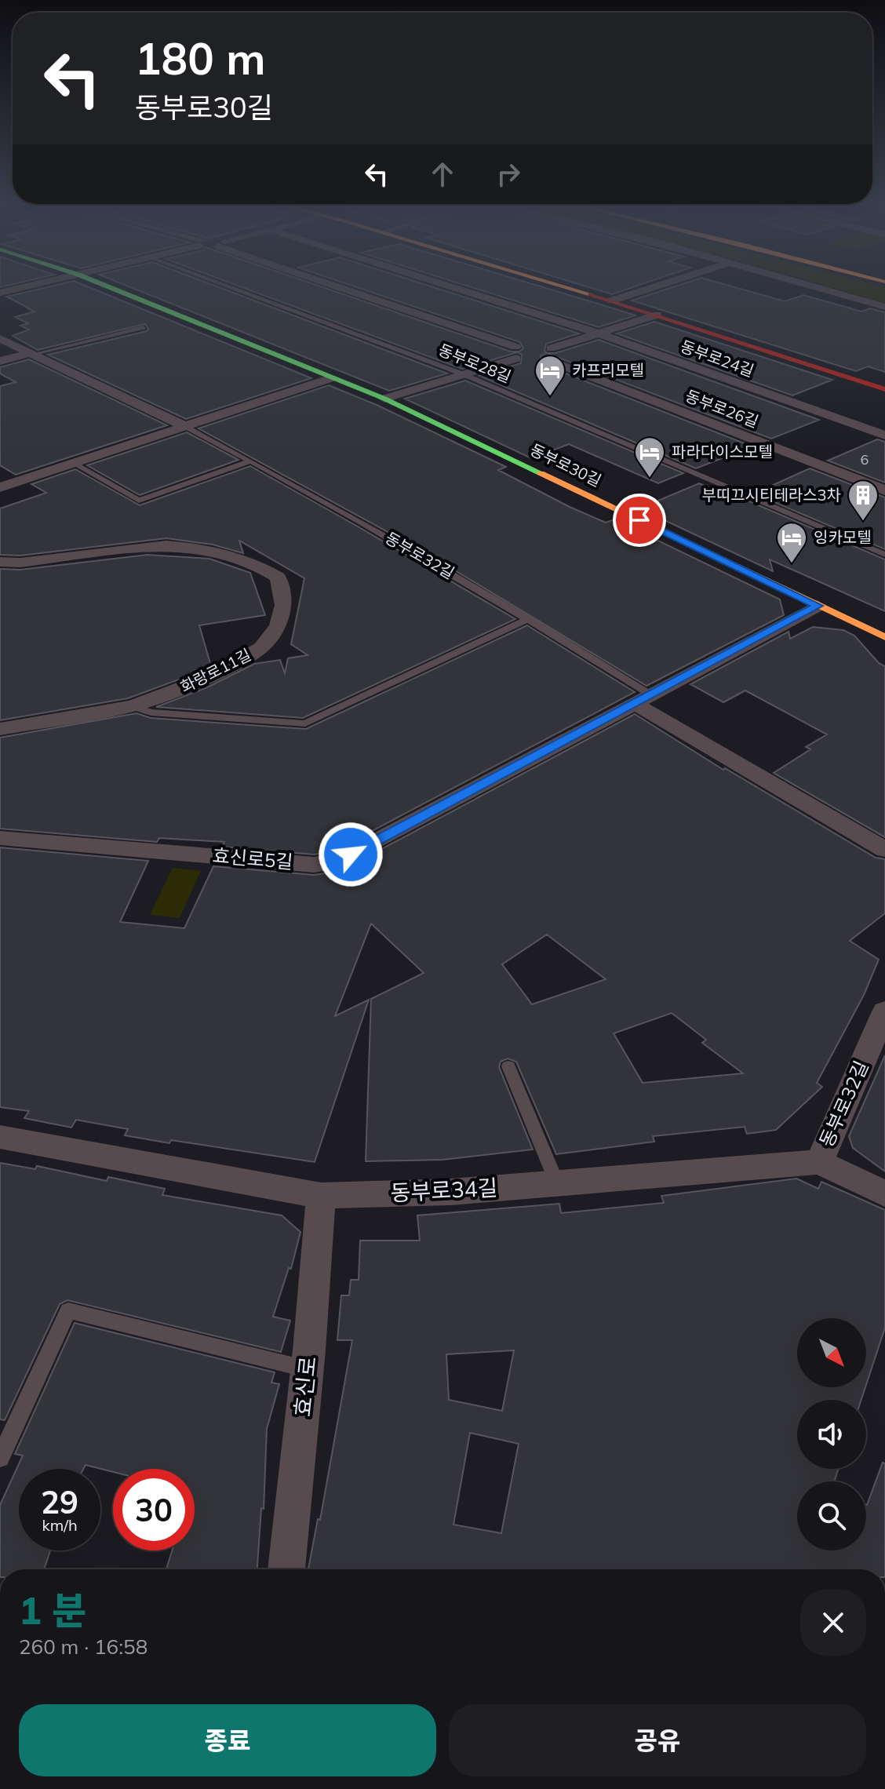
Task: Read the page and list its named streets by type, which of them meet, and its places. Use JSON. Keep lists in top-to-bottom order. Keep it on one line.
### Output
{"streets":{"main road":["동부로30길"],"street":["동부로24길","동부로26길","동부로32길","화랑로11길","효신로5길","동부로34길","효신로"],"lane":["동부로28길"]},"crossings":[["동부로30길","효신로5길"],["동부로32길","효신로5길"],["동부로32길","동부로34길"],["동부로34길","효신로"]],"places":{"hotel":["카프리모텔","파라다이스모텔","잉카모텔"],"building":["부띠끄시티테라스3차"]},"house_numbers":["6"],"north":"bottom right","page":{"turn":["180 m","동부로30길"],"speed":"29 km/h","limit":"30","heading":["1 분","260 m · 16:58"],"buttons":["종료","공유"]}}
